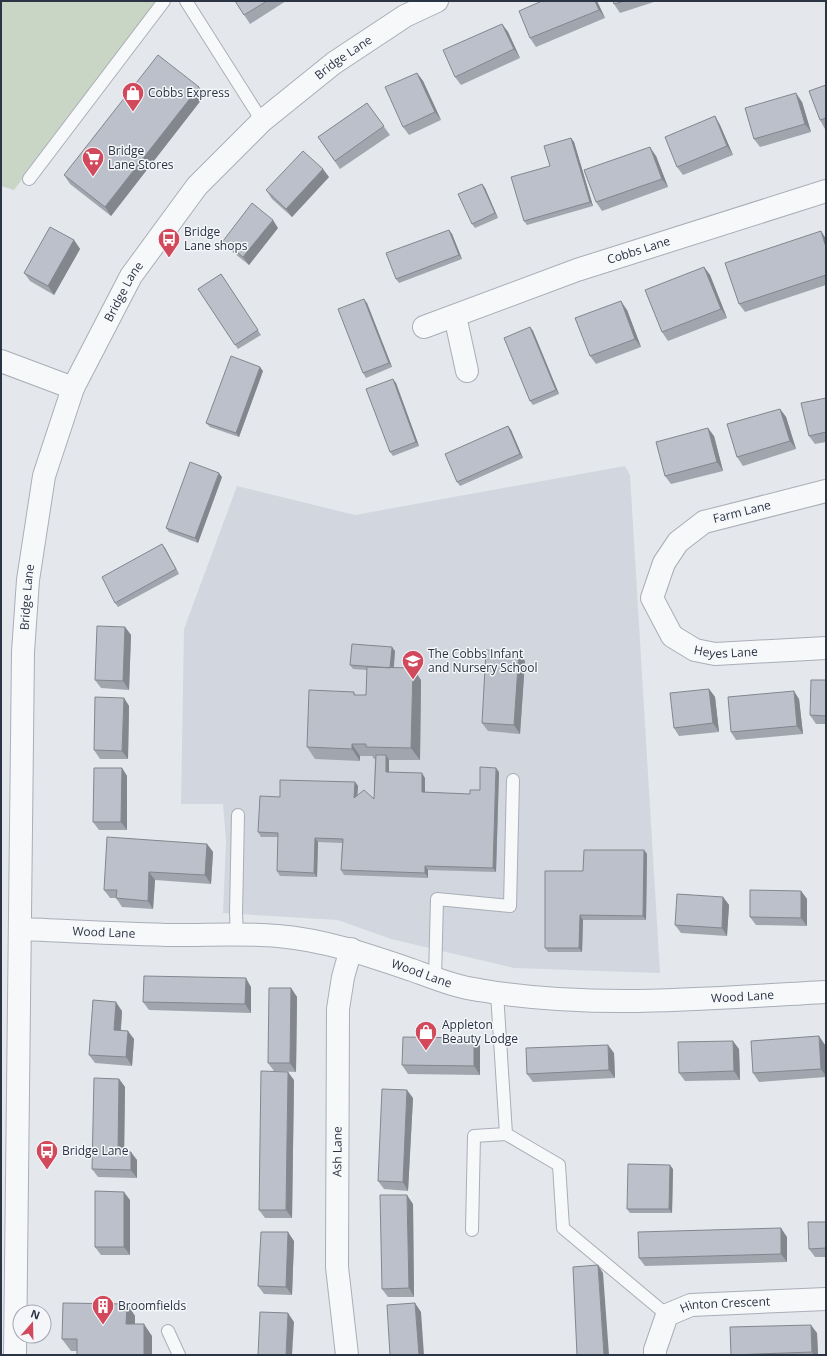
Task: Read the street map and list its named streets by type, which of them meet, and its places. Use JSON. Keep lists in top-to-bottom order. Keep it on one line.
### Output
{"streets":{"street":["Bridge Lane","Cobbs Lane","Farm Lane","Heyes Lane","Wood Lane","Ash Lane","Hinton Crescent"]},"crossings":[["Bridge Lane","Wood Lane"],["Farm Lane","Heyes Lane"],["Wood Lane","Ash Lane"]],"places":{"shop":["Cobbs Express","Appleton Beauty Lodge"],"supermarket":["Bridge Lane Stores"],"bus stop":["Bridge Lane shops","Bridge Lane"],"school or university":["The Cobbs Infant and Nursery School"],"building":["Broomfields"]},"north":"top"}
